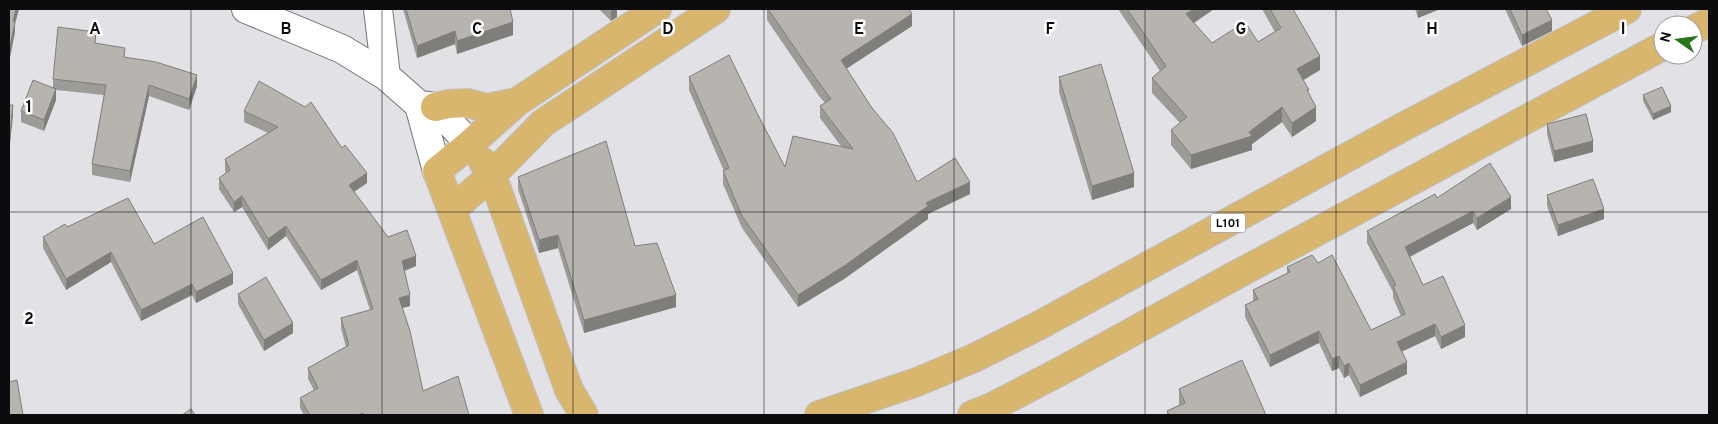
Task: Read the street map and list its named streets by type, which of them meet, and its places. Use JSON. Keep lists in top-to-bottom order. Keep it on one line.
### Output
{"streets":{"main road":["L101"]},"north":"left","grid":{"columns":["A","B","C","D","E","F","G","H","I"],"rows":["1","2"]}}
